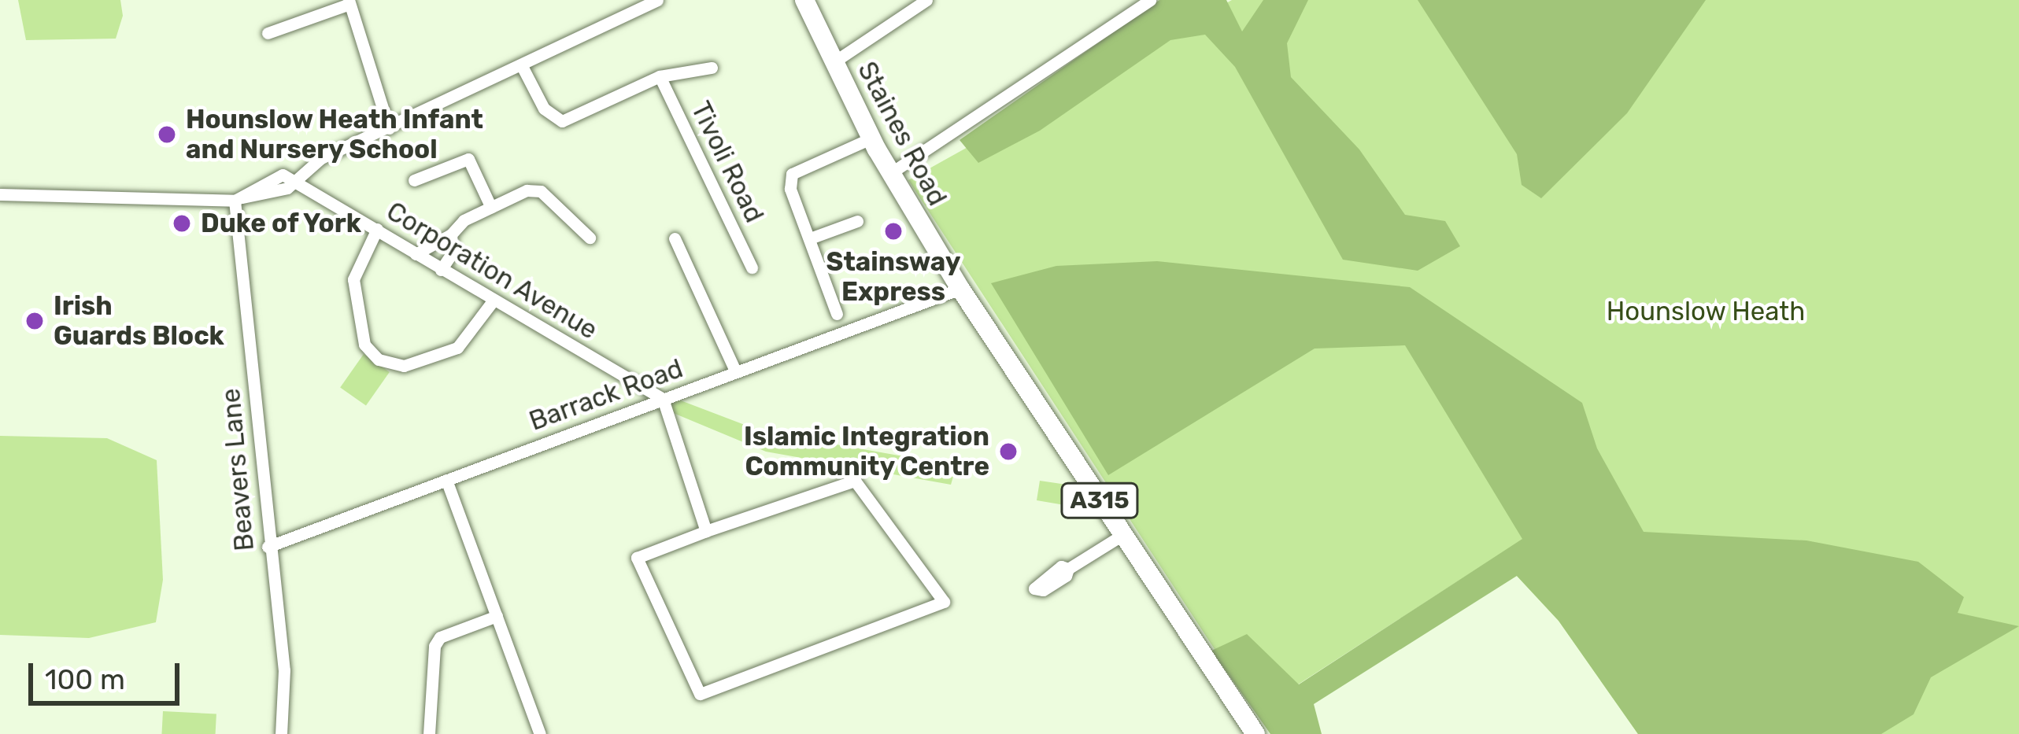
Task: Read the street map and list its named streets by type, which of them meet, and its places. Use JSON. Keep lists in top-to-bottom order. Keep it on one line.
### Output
{"streets":{"main road":["Staines Road","A315"],"street":["Tivoli Road","Corporation Avenue","Barrack Road","Beavers Lane"]},"crossings":[["Staines Road","Barrack Road"],["Staines Road","A315"],["Corporation Avenue","Barrack Road"],["Barrack Road","Beavers Lane"],["Barrack Road","A315"]],"parks":["Hounslow Heath"],"places":["Hounslow Heath Infant and Nursery School","Duke of York","Stainsway Express","Irish Guards Block","Islamic Integration Community Centre"],"scale_bar":"100 m"}
